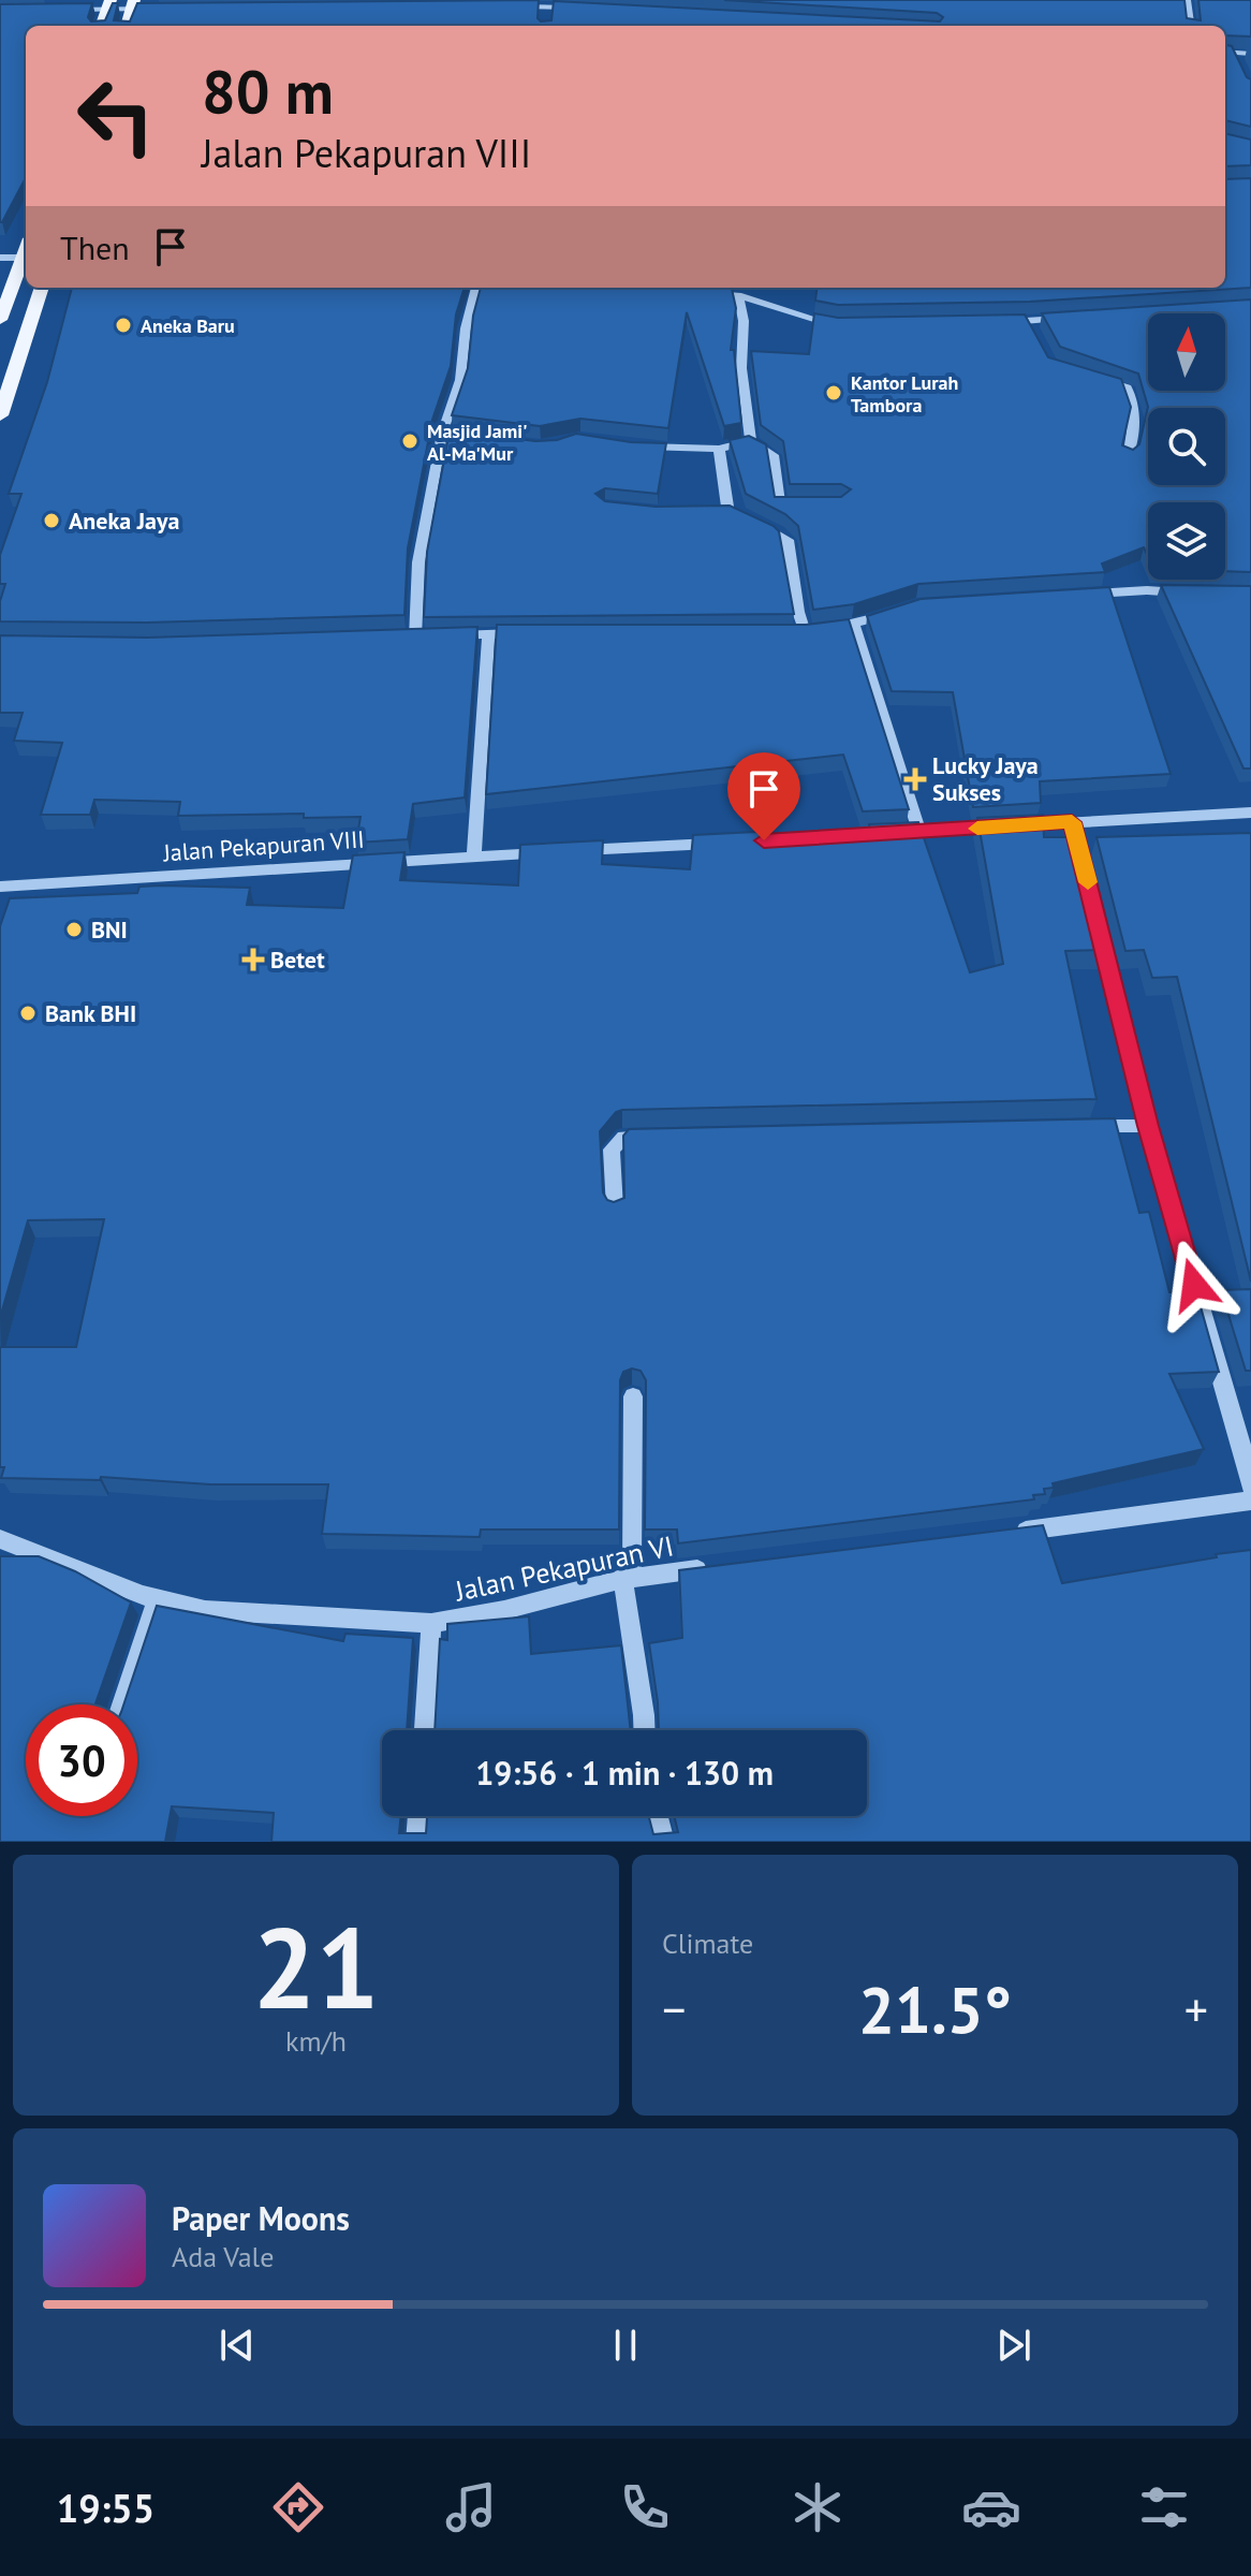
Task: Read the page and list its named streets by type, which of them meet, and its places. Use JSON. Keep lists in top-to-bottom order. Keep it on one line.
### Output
{"streets":{"street":["Jalan Pekapuran VIII","Jalan Pekapuran VI"]},"places":{"other":["Aneka Baru","Kantor Lurah Tambora","Masjid Jami' Al-Ma'Mur","Aneka Jaya","BNI","Bank BHI"],"health":["Lucky Jaya Sukses","Betet"]},"north":"top","page":{"turn":["80 m","Jalan Pekapuran VIII"],"then":"Then","limit":"30","trip":"19:56 · 1 min · 130 m","tile":[["21","km/h"],"Climate"],"heat":["−","21.5°","+"],"song":["Paper Moons","Ada Vale"],"tabs":"19:55"}}
